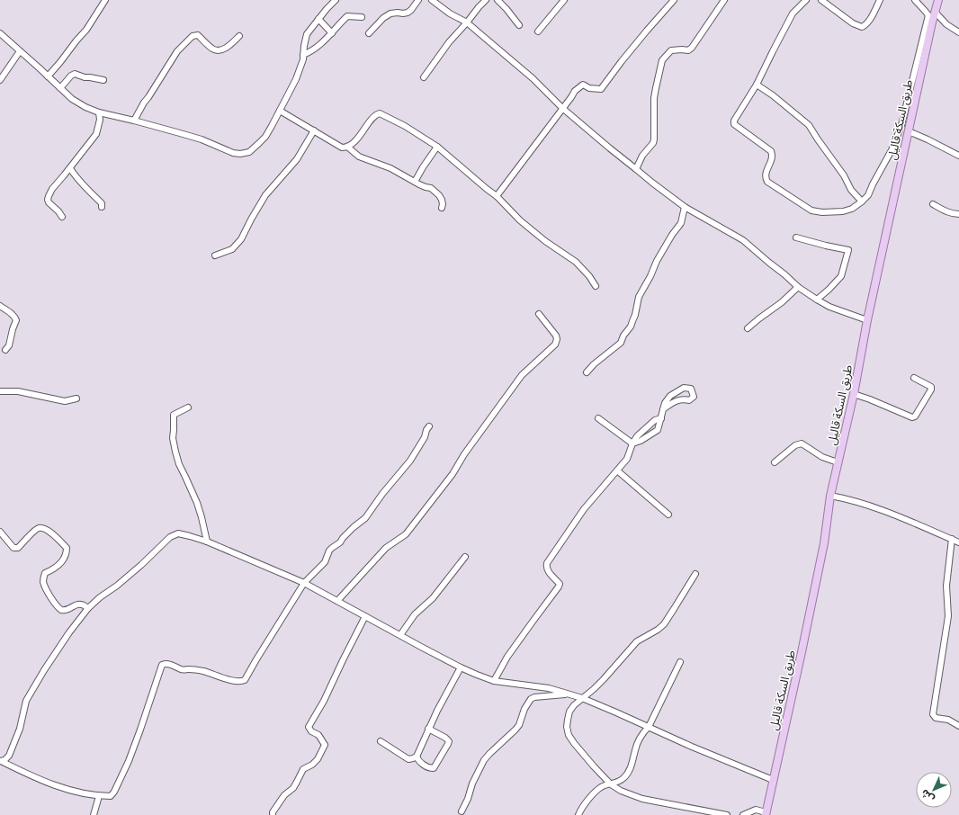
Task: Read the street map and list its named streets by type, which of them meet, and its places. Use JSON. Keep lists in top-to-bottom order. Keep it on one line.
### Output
{"streets":{"main road":["طريق السكة قاليل"]},"north":"bottom left"}
